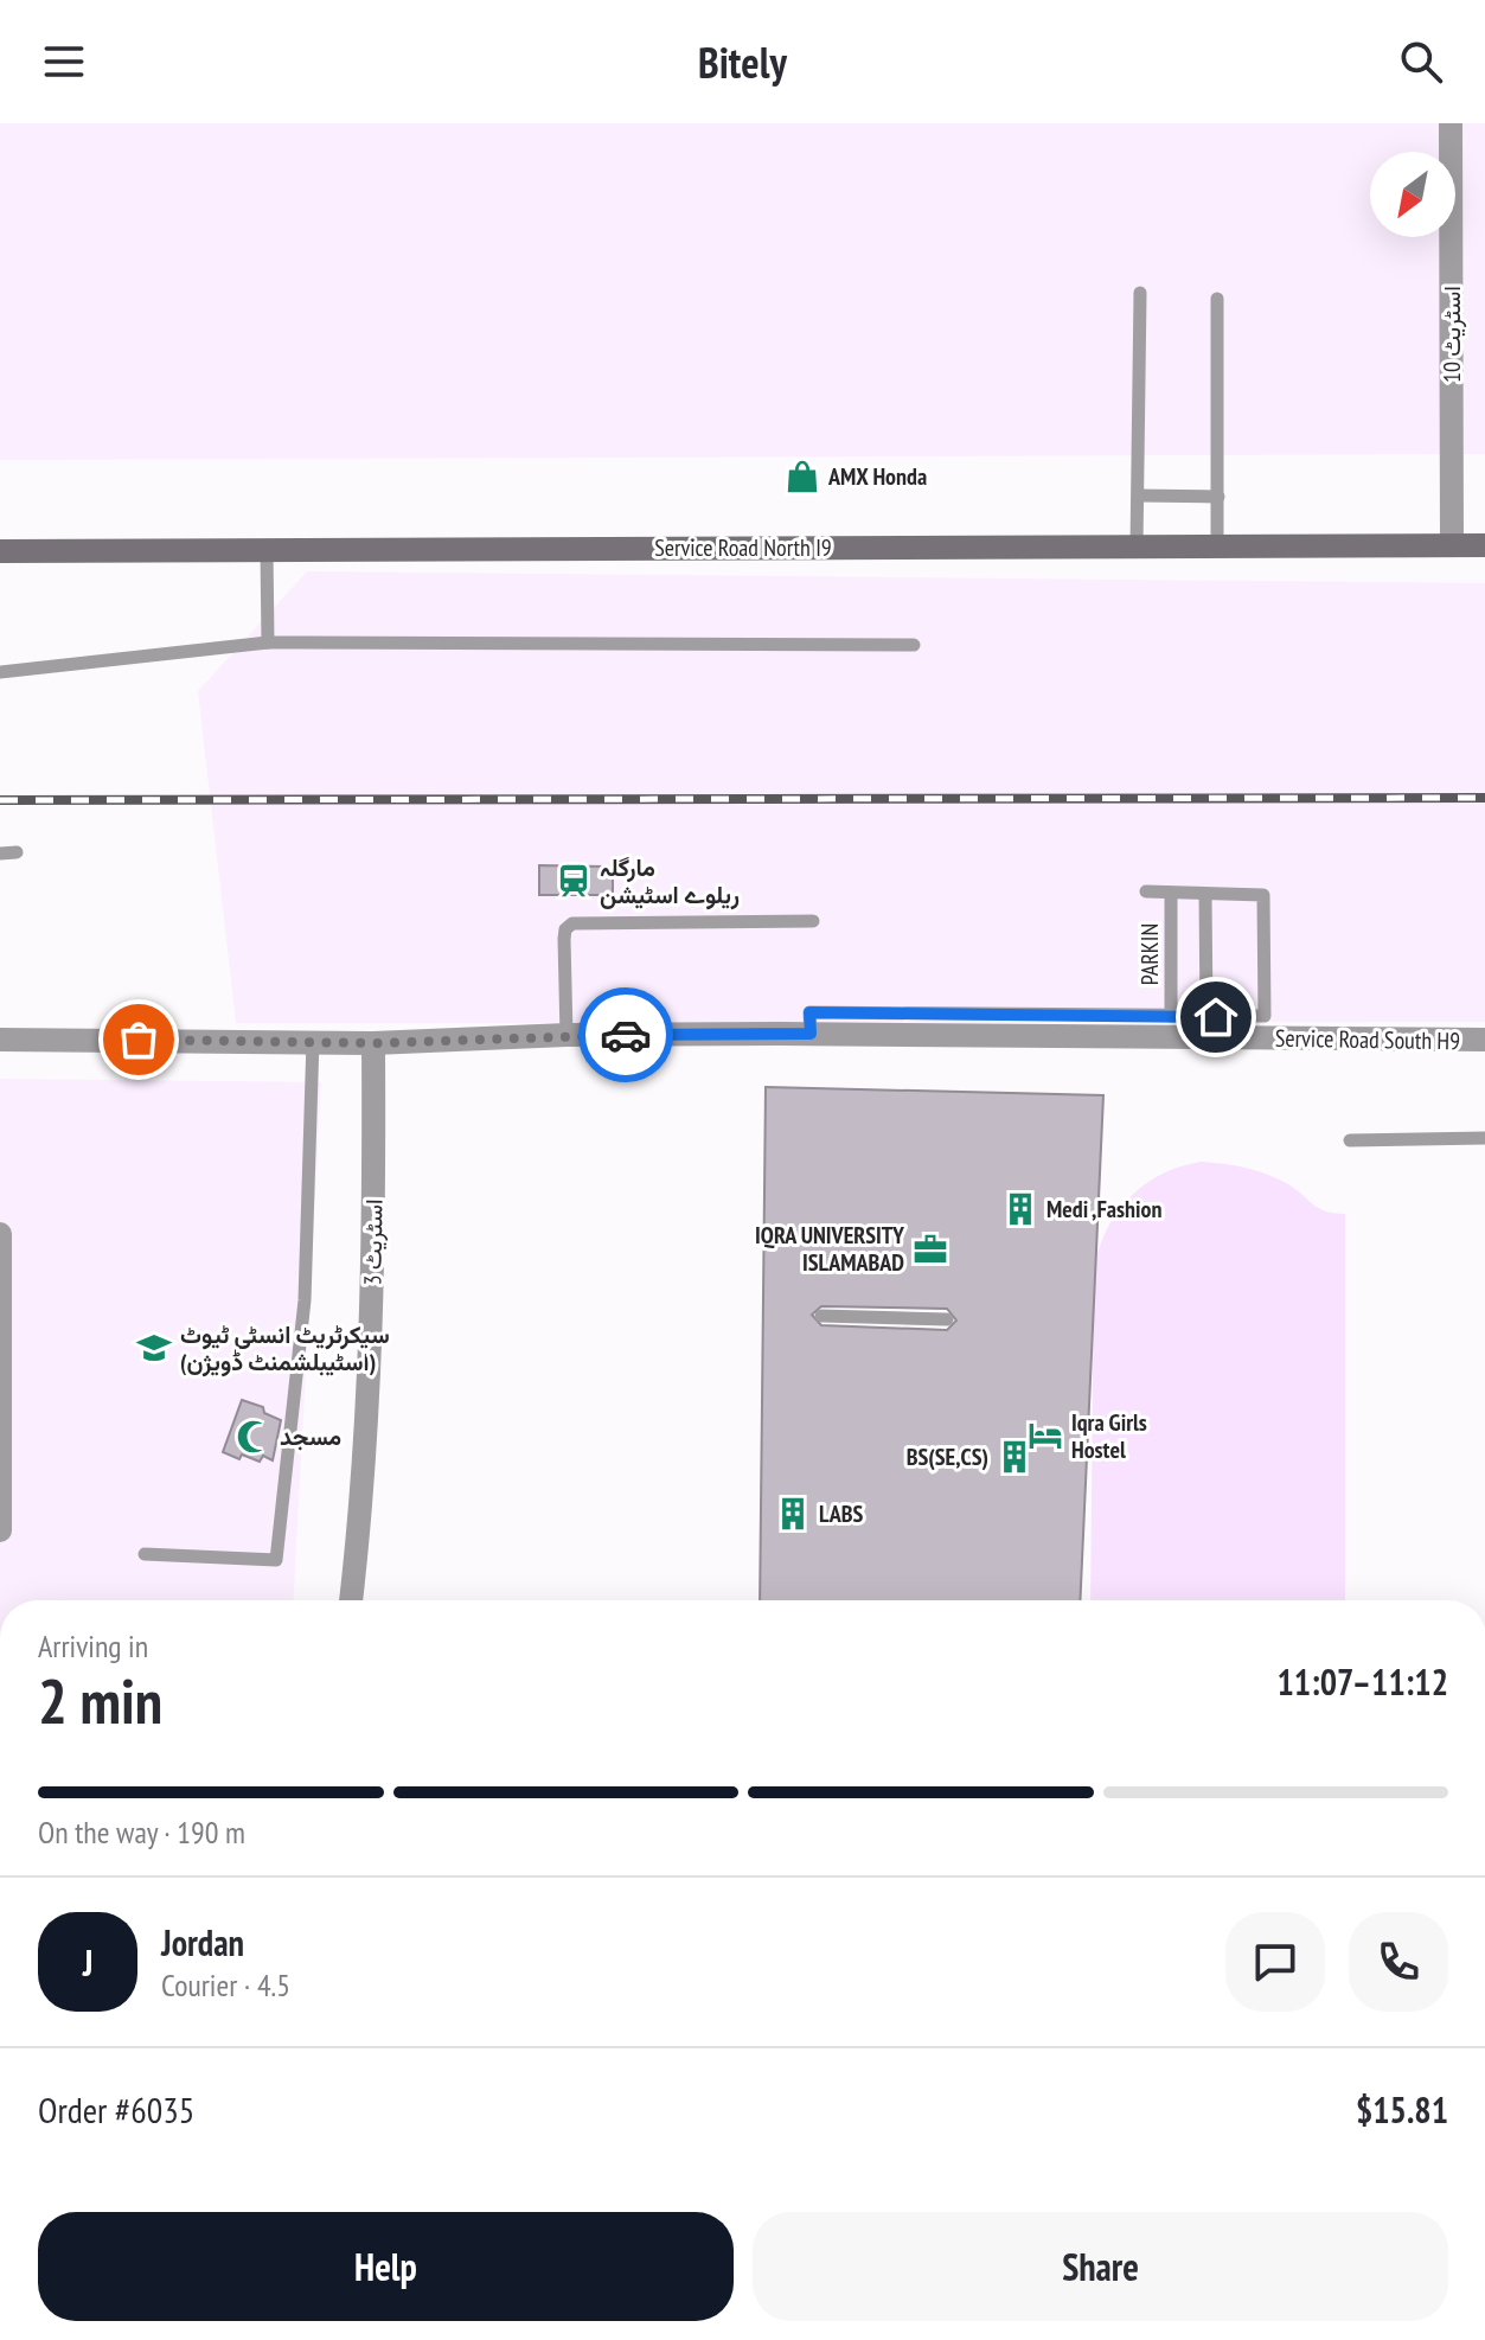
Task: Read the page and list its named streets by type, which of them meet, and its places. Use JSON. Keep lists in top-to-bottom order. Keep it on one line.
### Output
{"streets":{"main road":["Service Road North I9"],"street":["اسٹریٹ 10","Service Road South H9","اسٹریٹ 3"],"lane":["PARKIN"]},"crossings":[["اسٹریٹ 10","Service Road North I9"],["Service Road South H9","اسٹریٹ 3"]],"places":{"shop":["AMX Honda"],"station":["مارگلہ ریلوے اسٹیشن"],"building":["Medi ,Fashion","BS(SE,CS)","LABS"],"office":["IQRA UNIVERSITY ISLAMABAD"],"school or university":["سیکرٹریٹ انسٹی ٹیوٹ (اسٹیبلشمنٹ ڈویژن)"],"hotel":["Iqra Girls Hostel"],"mosque":["مسجد"]},"north":"bottom left","page":{"header":"Bitely","heading":["2 min","Arriving in","11:07–11:12"],"panel":["Jordan","Courier · 4.5","Order #6035","$15.81"],"bar":"On the way · 190 m","round":"J","buttons":["Help","Share"]}}
